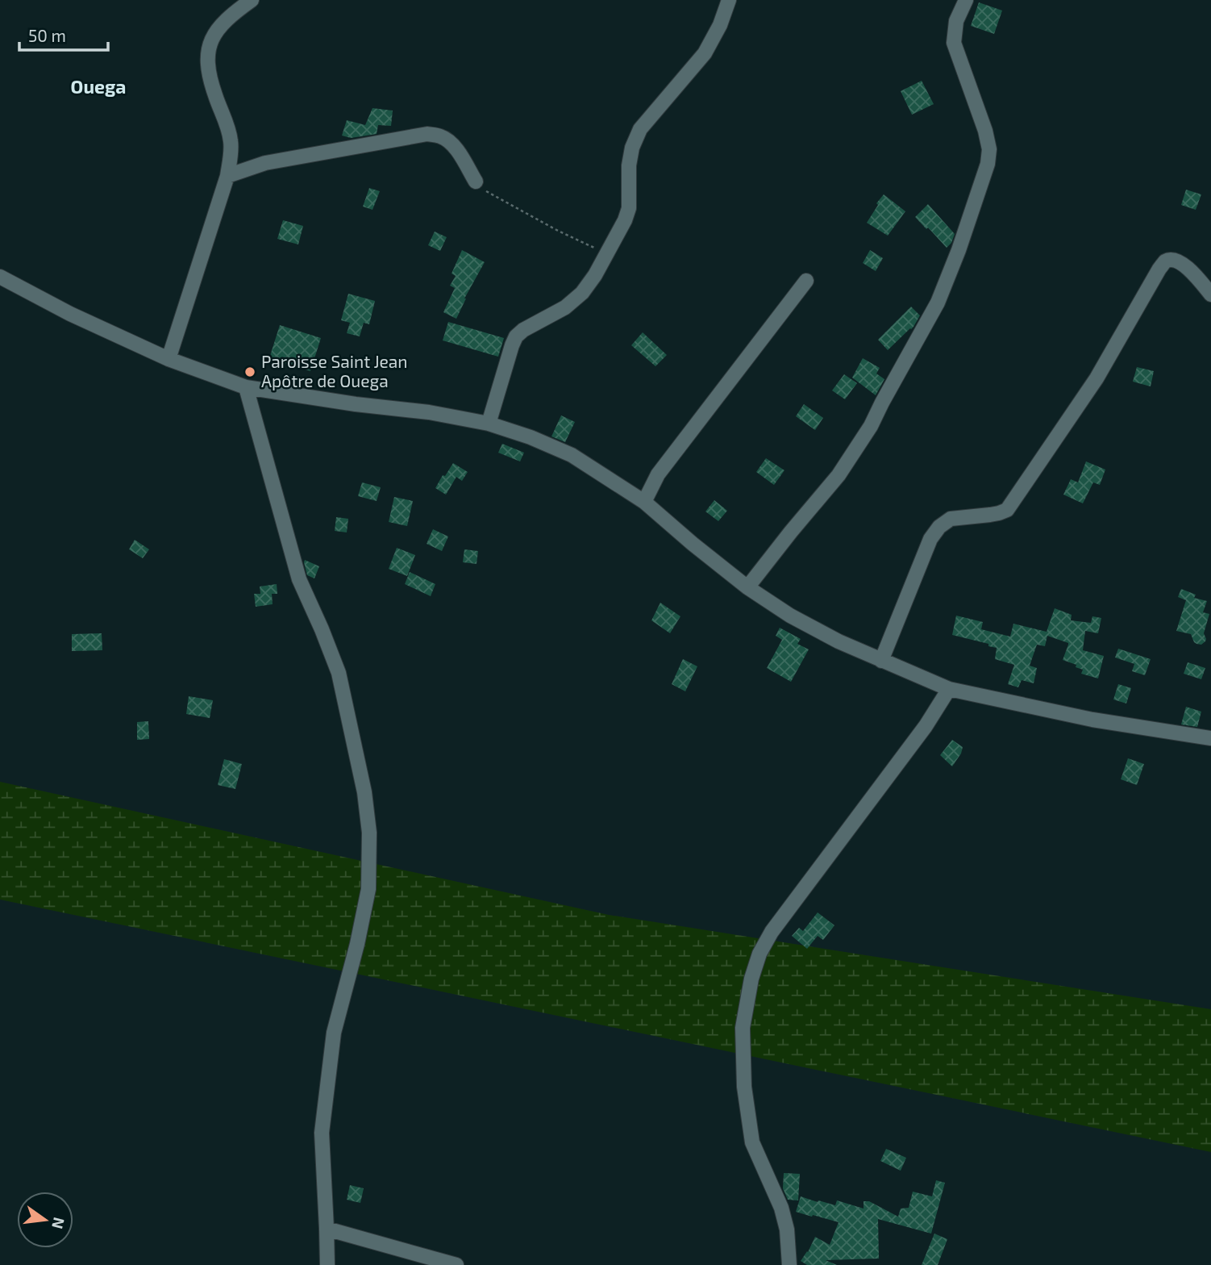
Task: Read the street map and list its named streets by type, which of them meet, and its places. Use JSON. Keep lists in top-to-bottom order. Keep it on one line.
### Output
{"districts":["Ouega"],"places":["Paroisse Saint Jean Apôtre de Ouega"],"scale_bar":"50 m","north":"right"}
